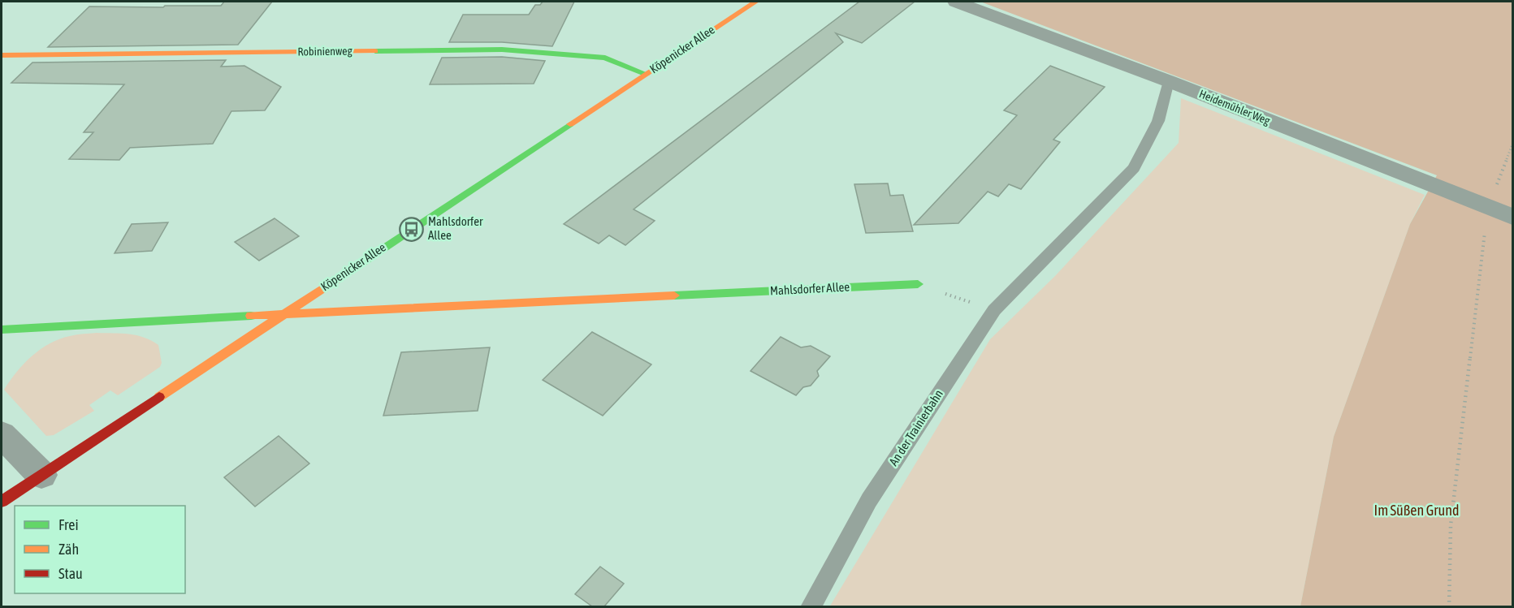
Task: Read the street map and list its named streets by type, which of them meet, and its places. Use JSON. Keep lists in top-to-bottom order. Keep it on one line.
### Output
{"streets":{"street":["Köpenicker Allee","Robinienweg","Heidemühler Weg","Mahlsdorfer Allee"],"lane":["An der Trainierbahn"]},"crossings":[["Köpenicker Allee","Robinienweg"],["Köpenicker Allee","Mahlsdorfer Allee"],["Heidemühler Weg","An der Trainierbahn"]],"parks":["Im Süßen Grund"],"places":{"bus stop":["Mahlsdorfer Allee"]},"legend":["Frei","Zäh","Stau"]}
